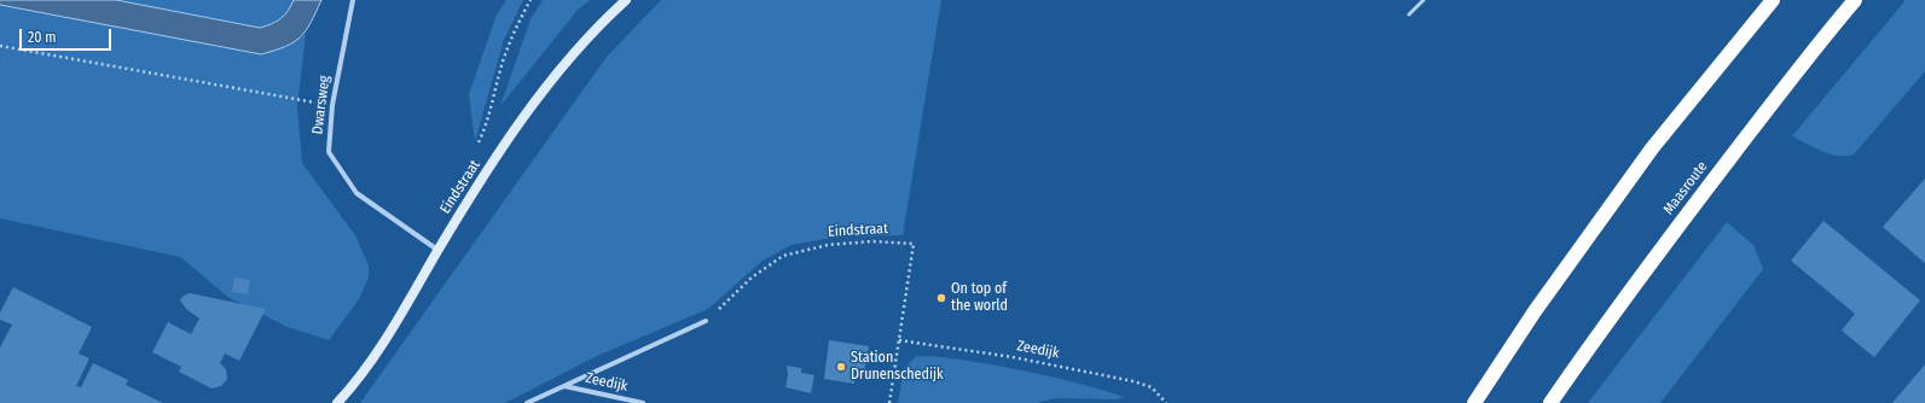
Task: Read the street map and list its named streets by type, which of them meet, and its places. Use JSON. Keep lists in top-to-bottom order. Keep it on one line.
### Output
{"streets":{"highway":["Maasroute"],"main road":["Eindstraat"],"street":["Dwarsweg","Zeedijk"]},"crossings":[["Dwarsweg","Eindstraat"],["Eindstraat","Zeedijk"]],"places":["On top of the world","Station Drunenschedijk"],"scale_bar":"20 m"}
